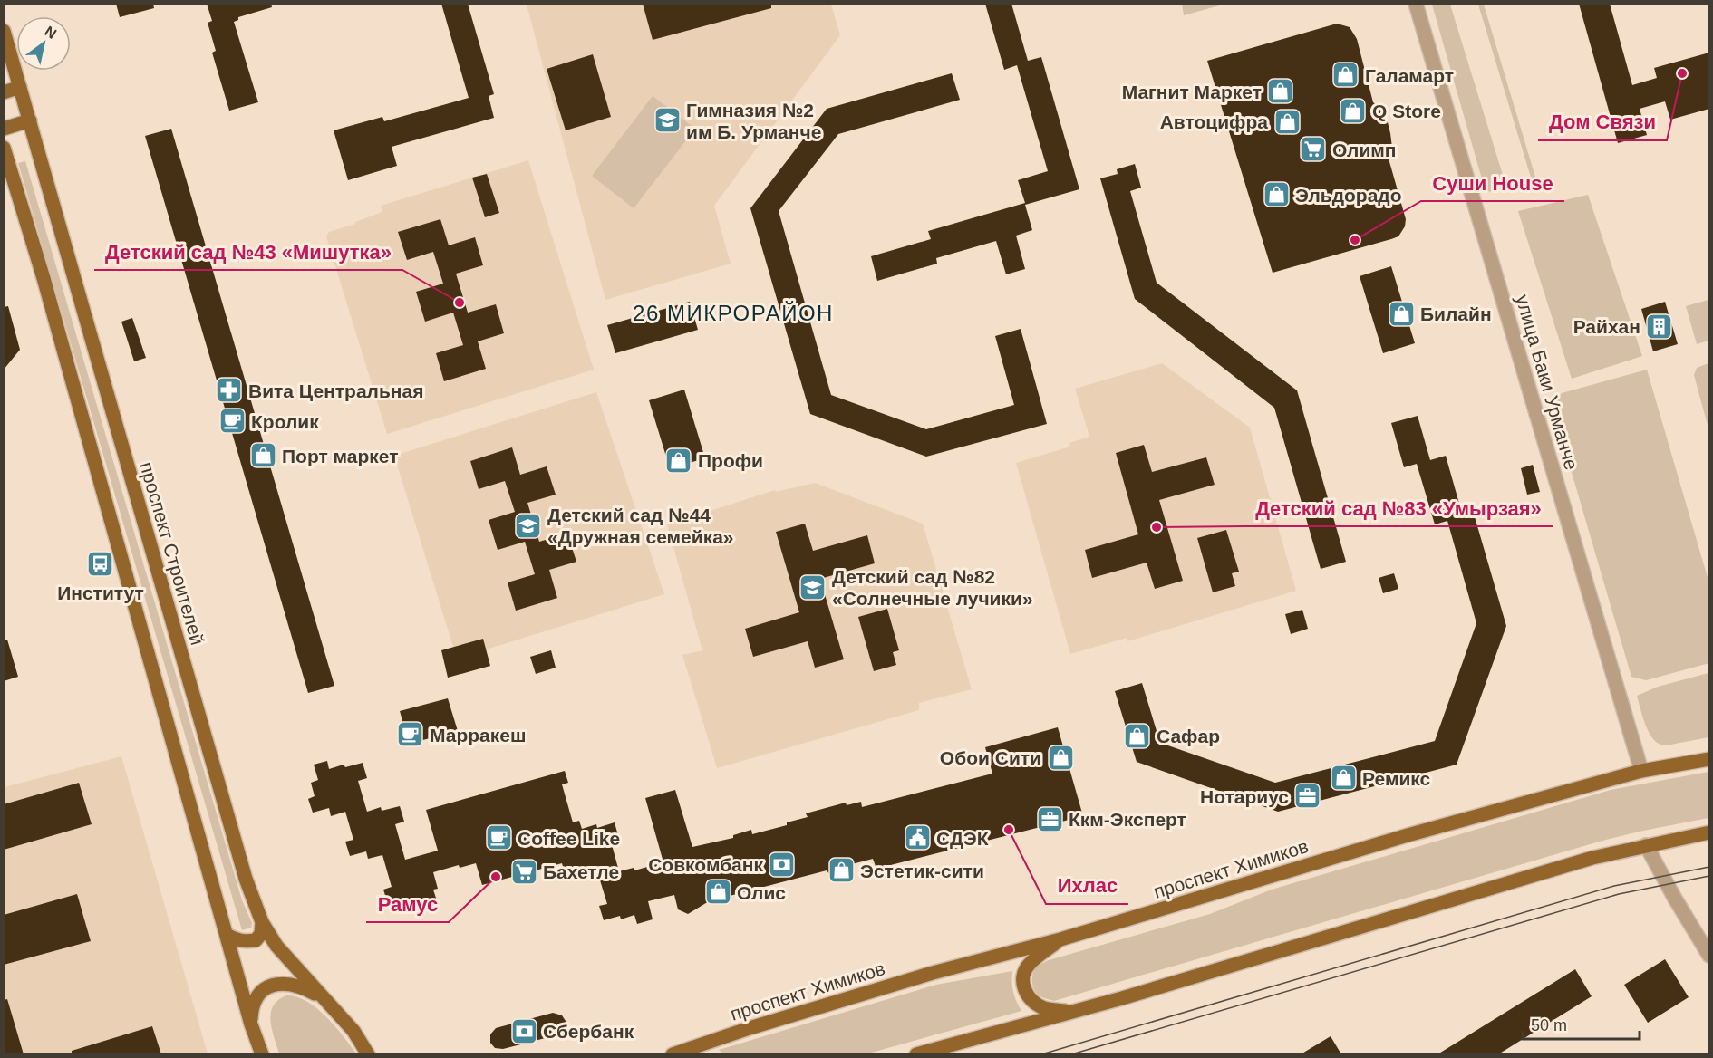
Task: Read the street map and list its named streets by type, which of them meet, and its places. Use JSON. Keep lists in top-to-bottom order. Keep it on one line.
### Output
{"streets":{"main road":["проспект Строителей","проспект Химиков"],"street":["улица Баки Урманче"]},"crossings":[["улица Баки Урманче","проспект Химиков"]],"districts":["26 МИКРОРАЙОН"],"places":{"other":["Дом Связи","Суши House","Детский сад №43 «Мишутка»","Детский сад №83 «Умырзая»","Ихлас","Рамус"],"shop":["Галамарт","Магнит Маркет","Q Store","Автоцифра","Эльдорадо","Билайн","Порт маркет","Профи","Сафар","Обои Сити","Ремикс","Эстетик-сити","Олис"],"school or university":["Гимназия №2 им Б. Урманче","Детский сад №44 «Дружная семейка»","Детский сад №82 «Солнечные лучики»"],"supermarket":["Олимп","Бахетле"],"building":["Райхан"],"pharmacy":["Вита Центральная"],"cafe":["Кролик","Марракеш","Coffee Like"],"bus stop":["Институт"],"office":["Нотариус","Ккм-Эксперт"],"public building":["СДЭК"],"bank":["Совкомбанк","Сбербанк"]},"scale_bar":"50 m","north":"top right"}
